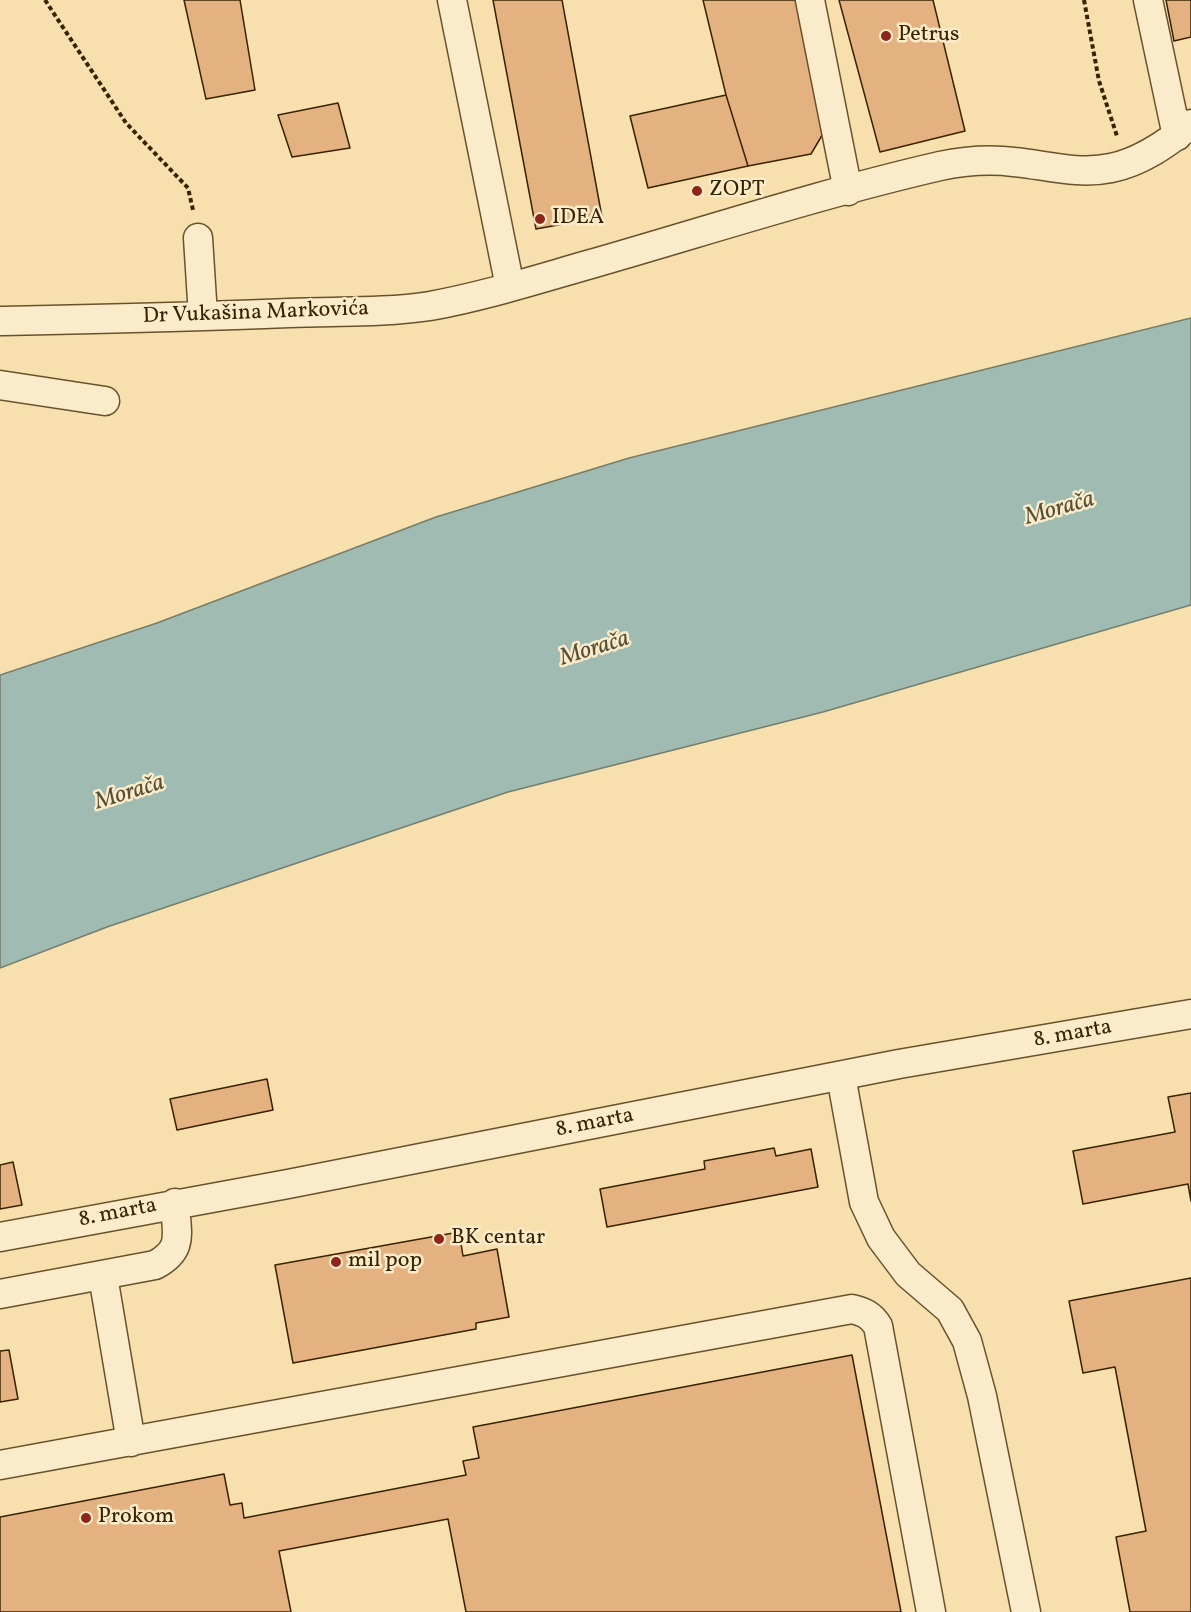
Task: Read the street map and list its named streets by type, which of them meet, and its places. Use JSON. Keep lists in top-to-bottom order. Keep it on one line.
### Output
{"streets":{"street":["Dr Vukašina Markovića","8. marta"]},"water":["Morača"],"places":["Petrus","ZOPT","IDEA","BK centar","mil pop","Prokom"]}
